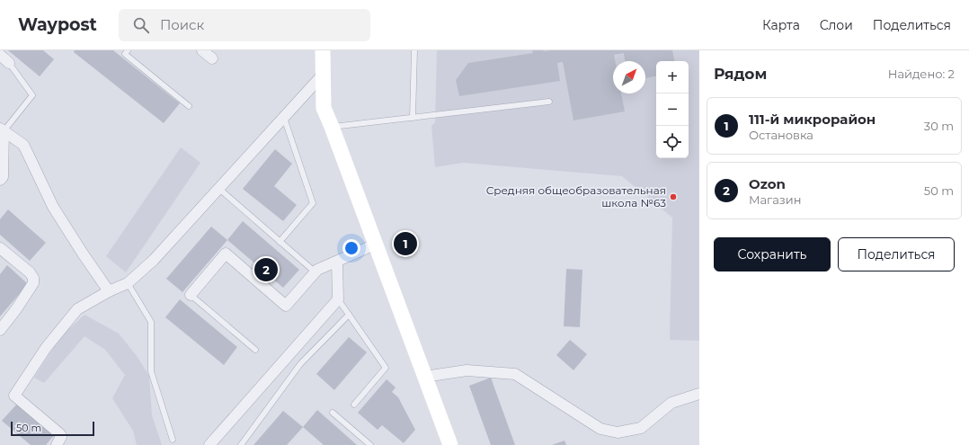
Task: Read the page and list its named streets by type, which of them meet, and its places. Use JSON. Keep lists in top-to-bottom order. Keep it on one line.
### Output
{"places":["Средняя общеобразовательная школа №63"],"scale_bar":"50 m","north":"top right","page":{"header":"Waypost","search":"Поиск","nav":["Карта","Слои","Поделиться"],"heading":["Рядом","Найдено: 2"],"map_buttons":["+","−"],"list":[{"mark":"1","name":"111-й микрорайон","note":"Остановка","value":"30 m"},{"mark":"2","name":"Ozon","note":"Магазин","value":"50 m"}],"buttons":["Сохранить","Поделиться"],"pins":["1","2"],"scale":"50 m"}}
